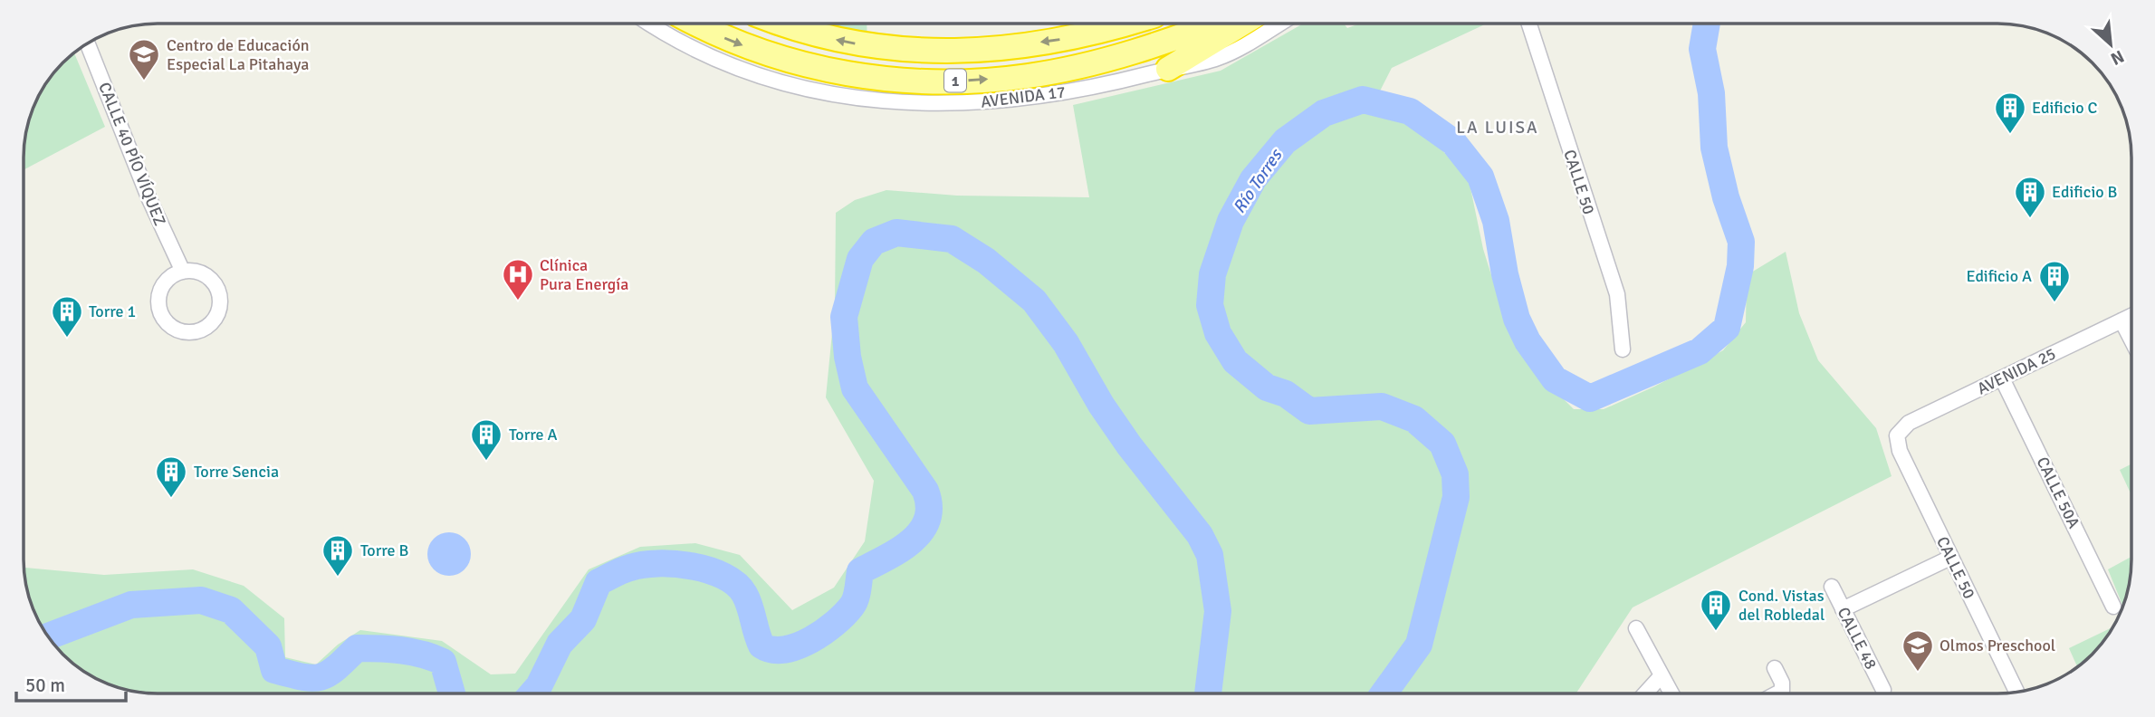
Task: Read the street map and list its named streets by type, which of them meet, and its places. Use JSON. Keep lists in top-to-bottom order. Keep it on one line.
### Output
{"streets":{"highway":["1"],"street":["AVENIDA 17","CALLE 40 PÍO VÍQUEZ","CALLE 50","AVENIDA 25","CALLE 50A","CALLE 48"]},"crossings":[["CALLE 50","AVENIDA 25"],["AVENIDA 25","CALLE 50A"]],"districts":["LA LUISA"],"water":["Río Torres"],"places":{"school or university":["Centro de Educación Especial La Pitahaya","Olmos Preschool"],"building":["Edificio C","Edificio B","Edificio A","Torre 1","Torre A","Torre Sencia","Torre B","Cond. Vistas del Robledal"],"hospital":["Clínica Pura Energía"]},"scale_bar":"50 m","north":"bottom right"}
